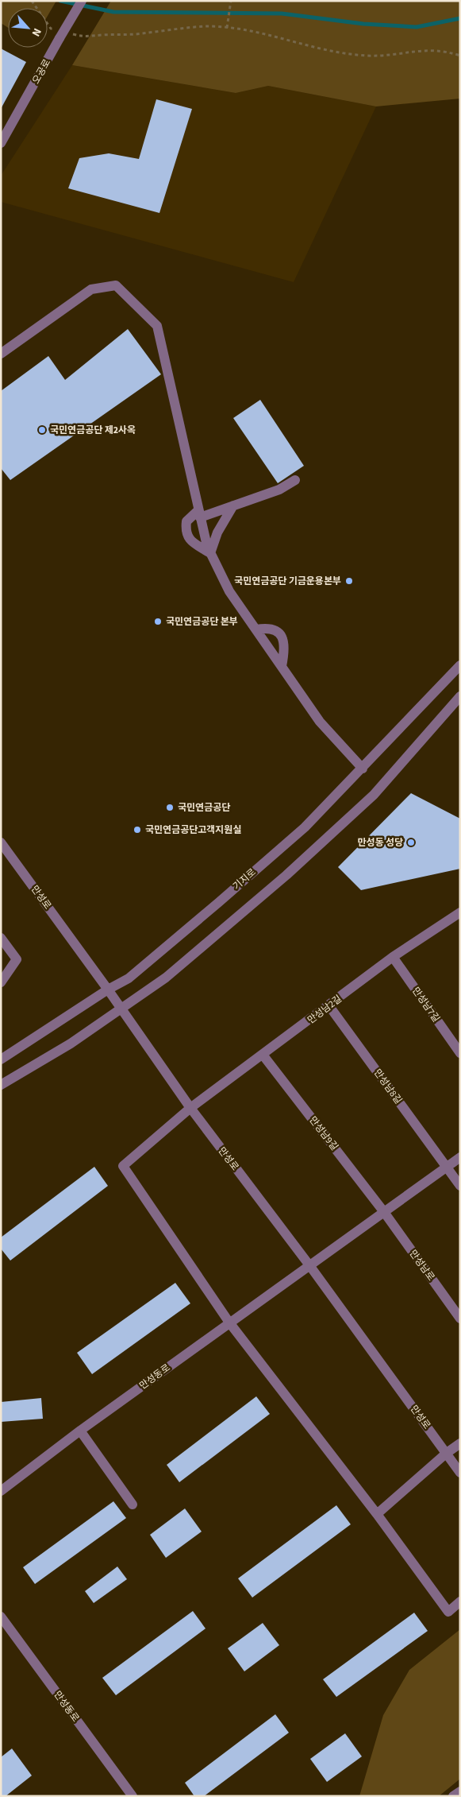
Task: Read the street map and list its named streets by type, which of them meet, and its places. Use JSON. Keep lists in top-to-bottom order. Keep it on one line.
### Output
{"streets":{"street":["오공로","기지로","만성로","만성남7길","만성남2길","만성남8길","만성남9길","만성남로","만성동로"]},"crossings":[["기지로","만성로"],["만성로","만성남2길"],["만성로","만성동로"],["만성남7길","만성남2길"],["만성남2길","만성남8길"],["만성남2길","만성남9길"],["만성남2길","만성동로"],["만성남9길","만성남로"]],"places":["국민연금공단 제2사옥","국민연금공단 기금운용본부","국민연금공단 본부","국민연금공단","국민연금공단고객지원실","만성동 성당"],"north":"bottom right"}
